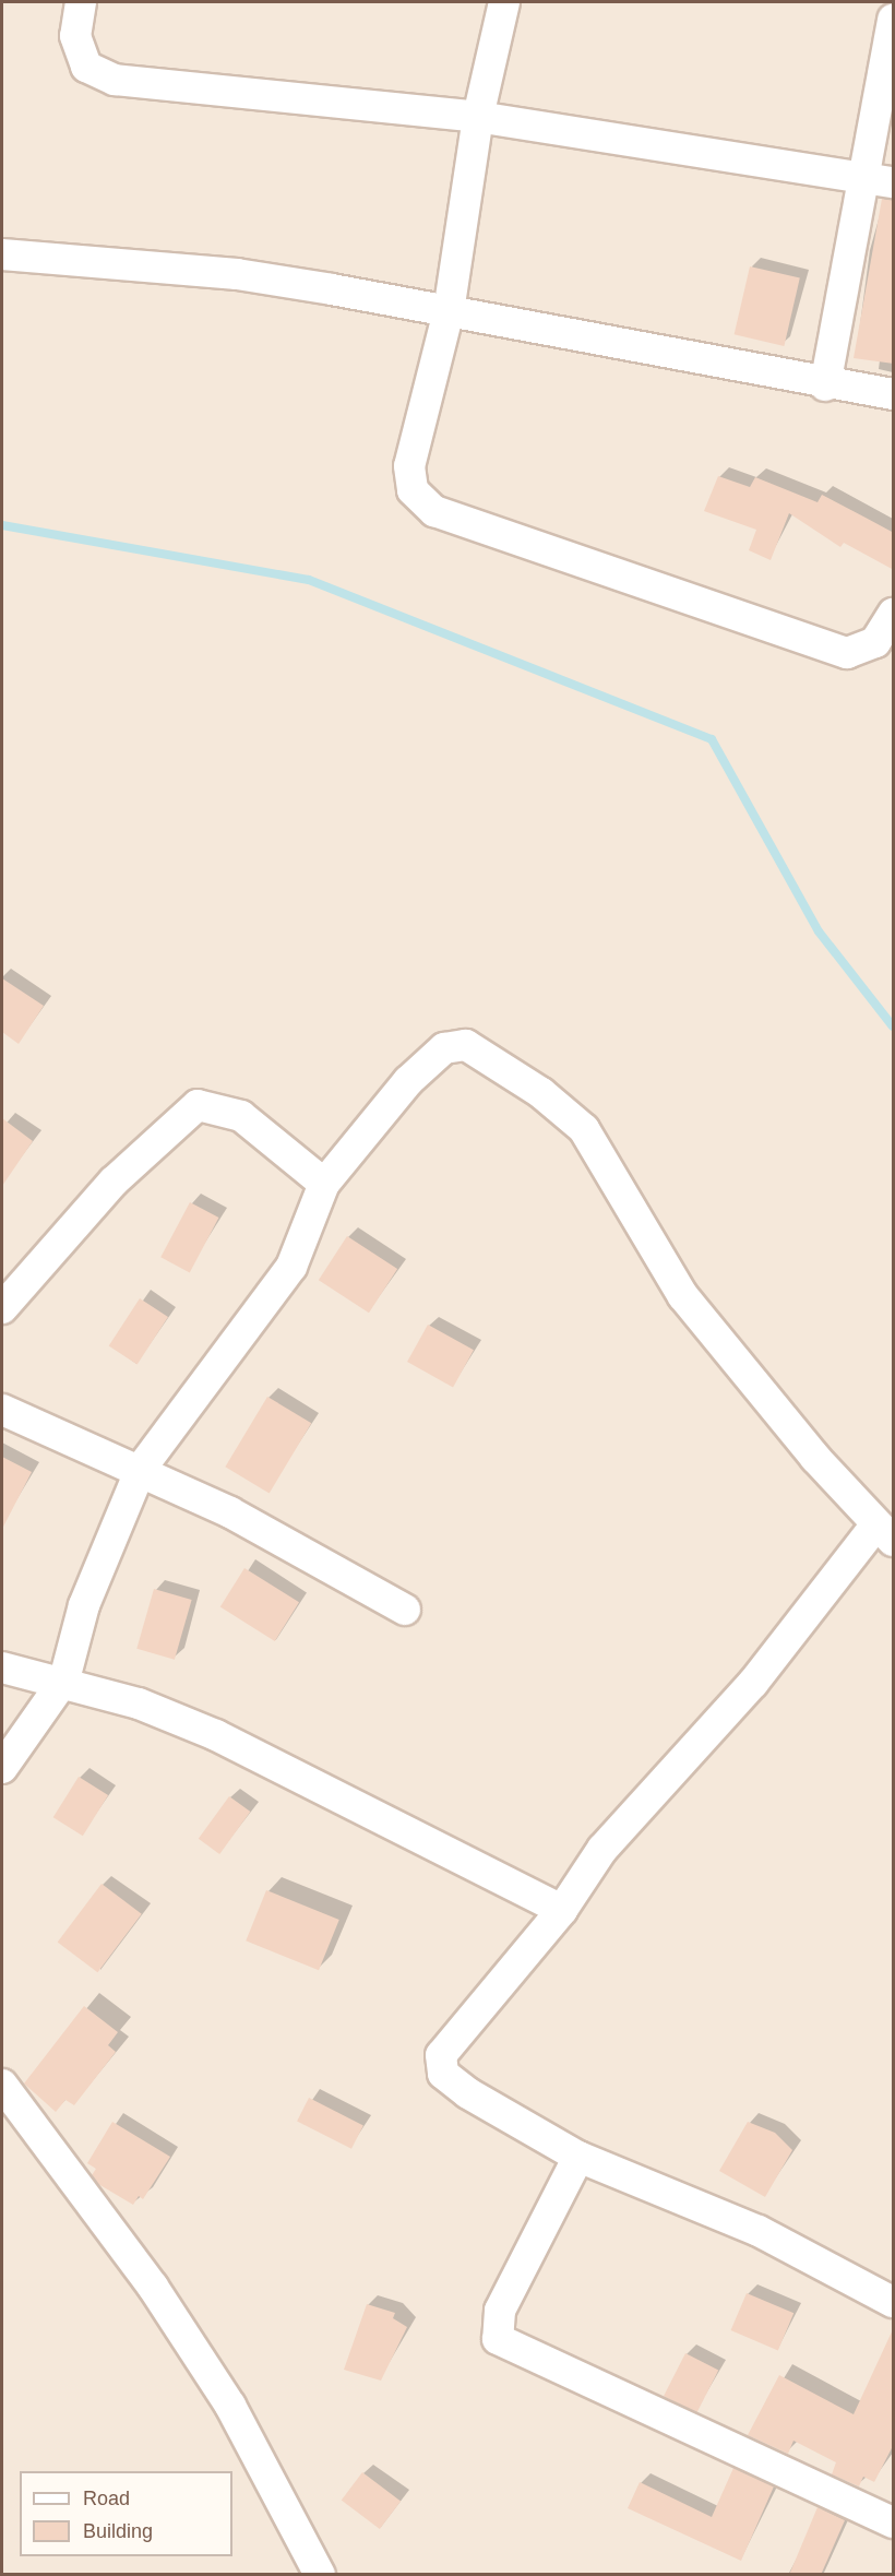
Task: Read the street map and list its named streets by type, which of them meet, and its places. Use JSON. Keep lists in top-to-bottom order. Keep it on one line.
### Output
{"legend":["Road","Building"]}
